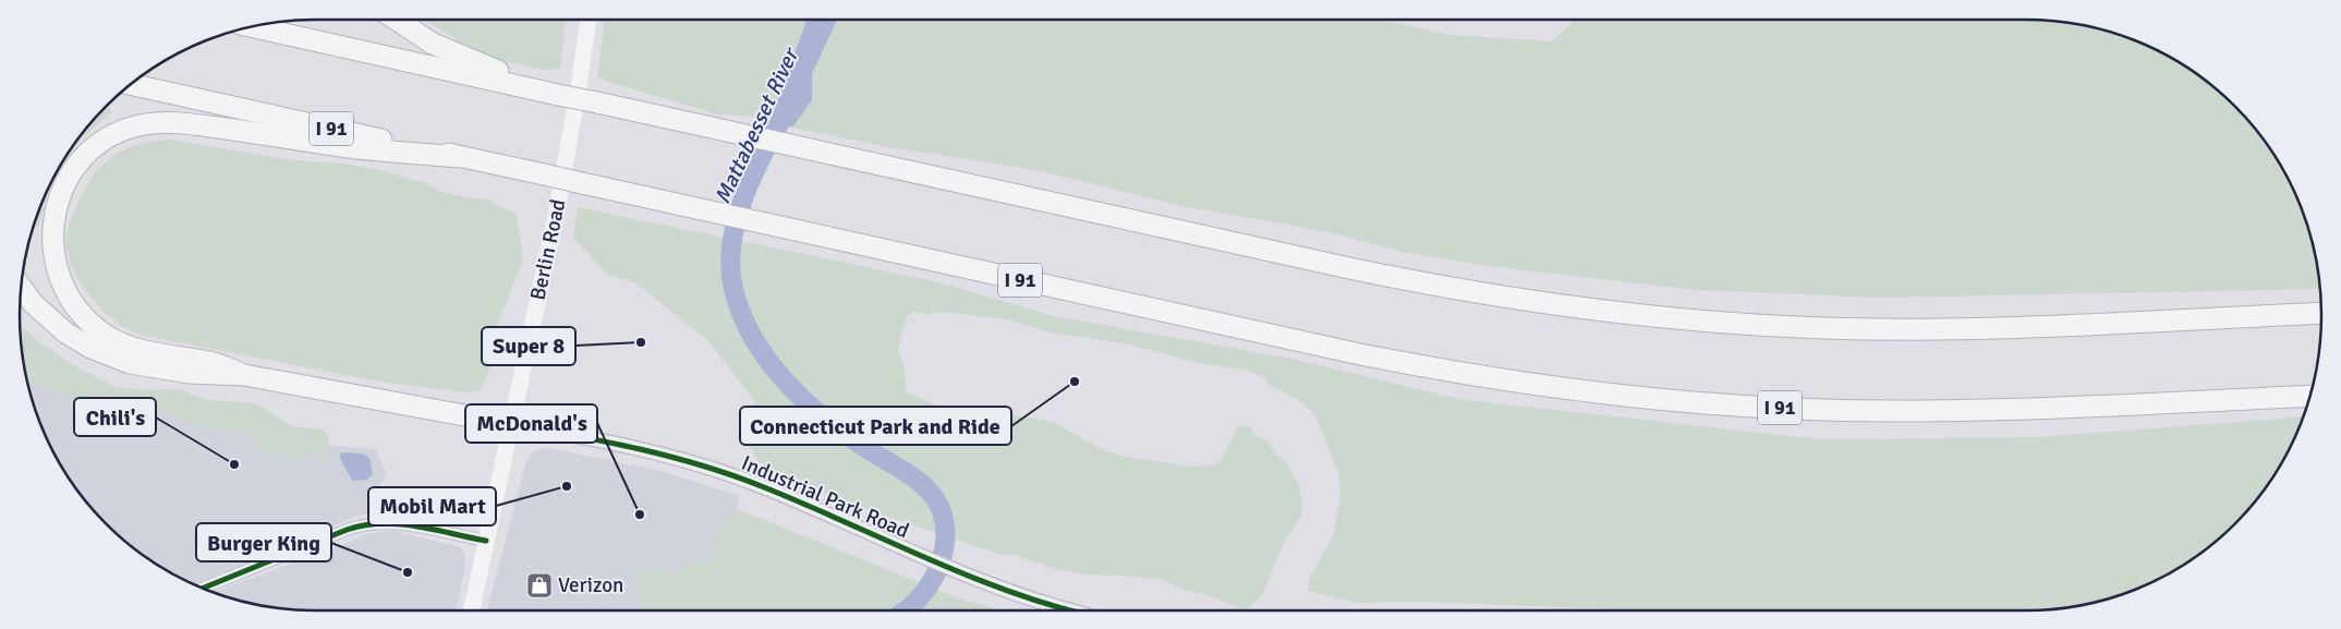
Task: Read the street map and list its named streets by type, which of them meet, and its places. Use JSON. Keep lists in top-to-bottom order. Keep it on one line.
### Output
{"streets":{"highway":["I 91"],"main road":["Berlin Road"],"street":["Industrial Park Road"]},"crossings":[["Berlin Road","Industrial Park Road"]],"water":["Mattabesset River"],"places":{"other":["Super 8","Connecticut Park and Ride","Chili's","Mobil Mart","McDonald's","Burger King"],"shop":["Verizon"]}}
